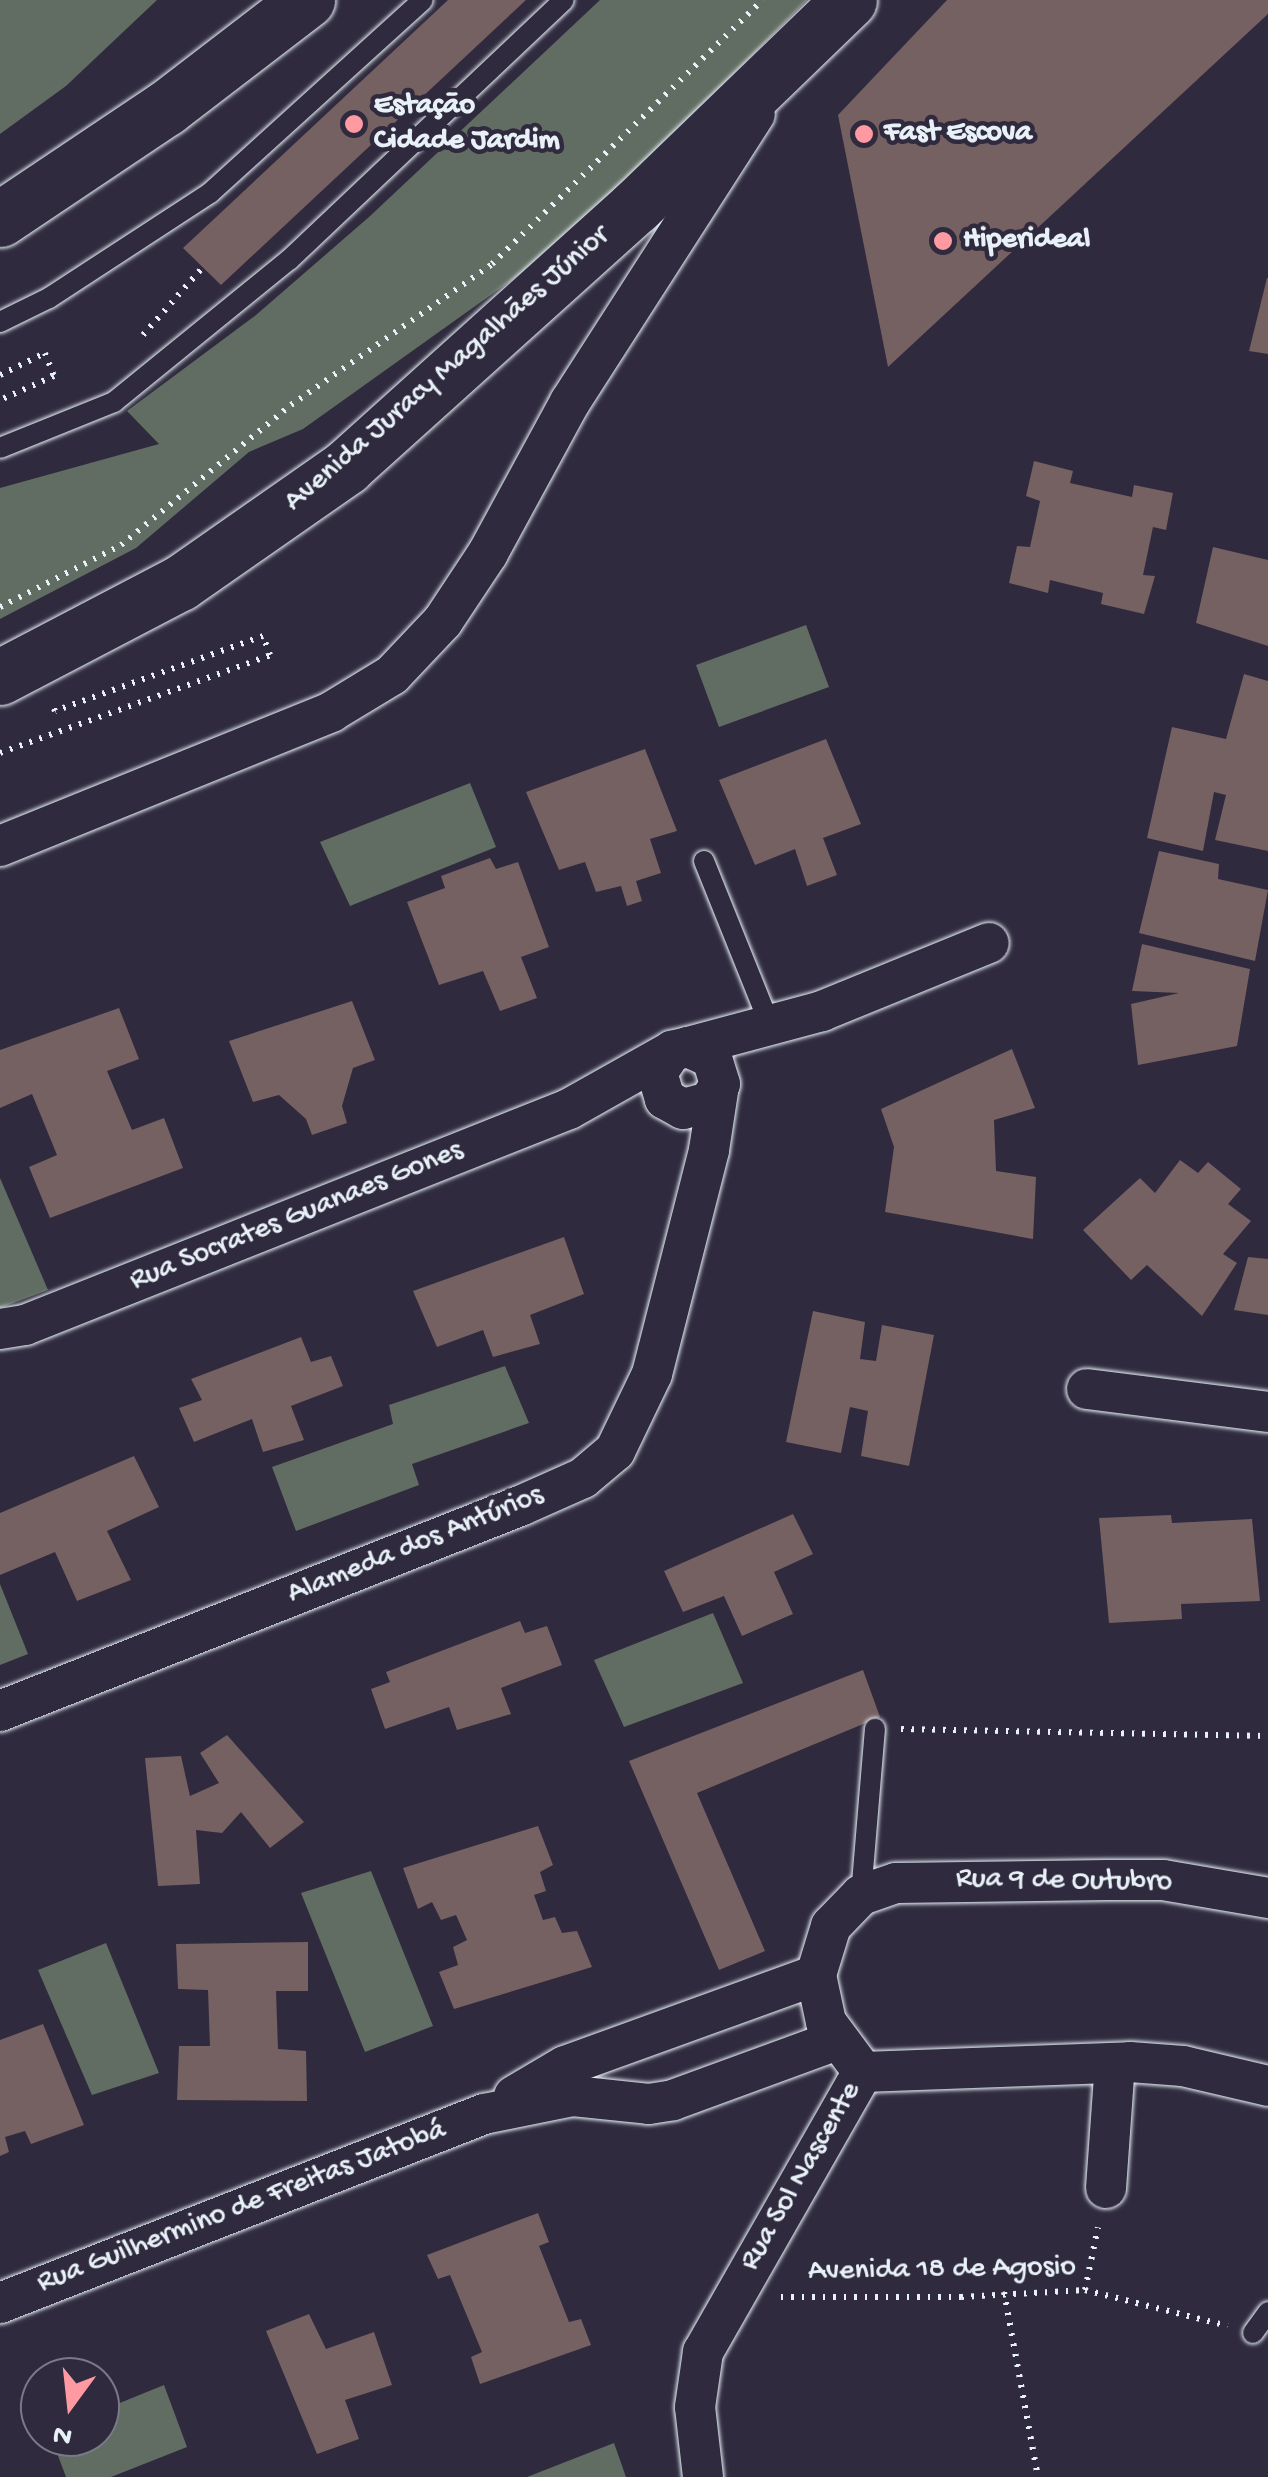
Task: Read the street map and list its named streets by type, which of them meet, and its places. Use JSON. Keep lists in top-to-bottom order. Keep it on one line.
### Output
{"streets":{"main road":["Avenida Juracy Magalhães Júnior"],"street":["Rua Socrates Guanaes Gones","Alameda dos Antúrios","Rua 9 de Outubro","Rua Sol Nascente","Rua Guilhermino de Freitas Jatobá"],"path":["Avenida 18 de Agosio"]},"crossings":[["Rua Socrates Guanaes Gones","Alameda dos Antúrios"],["Rua Sol Nascente","Rua Guilhermino de Freitas Jatobá"],["Rua Sol Nascente","Avenida 18 de Agosio"]],"places":["Estação Cidade Jardim","Fast Escova","Hiperideal"],"north":"bottom"}
